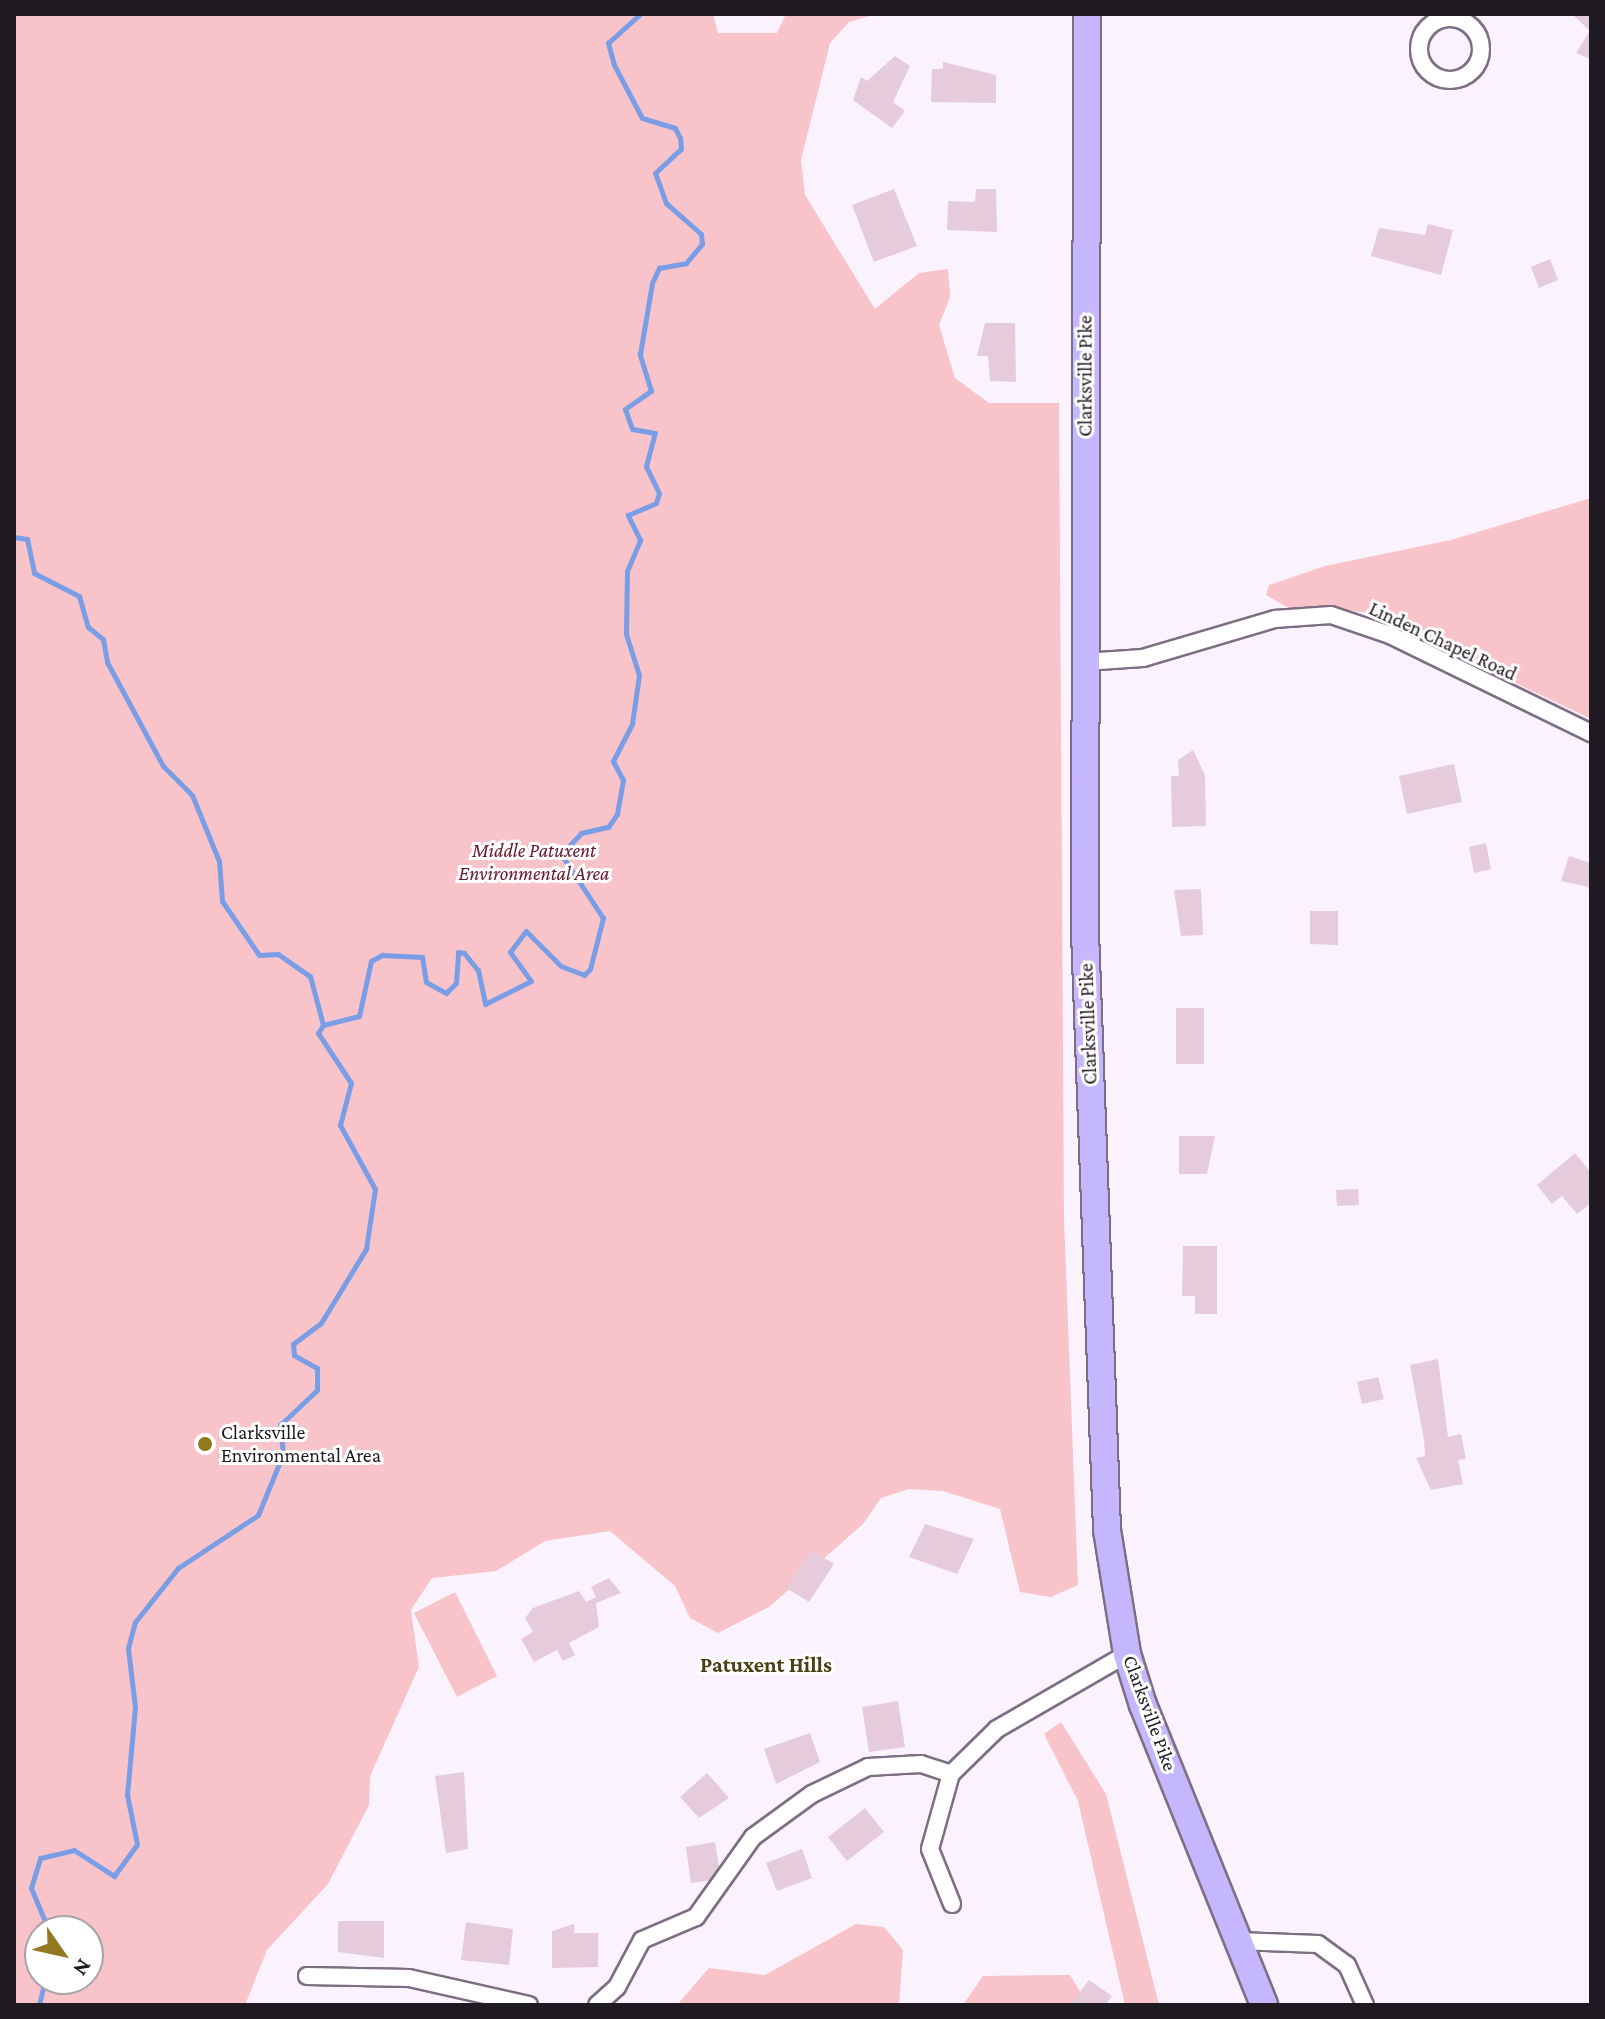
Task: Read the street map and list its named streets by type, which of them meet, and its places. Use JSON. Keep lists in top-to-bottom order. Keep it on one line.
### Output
{"streets":{"main road":["Clarksville Pike"],"street":["Linden Chapel Road"]},"crossings":[["Clarksville Pike","Linden Chapel Road"]],"districts":["Patuxent Hills"],"parks":["Middle Patuxent Environmental Area"],"places":["Clarksville Environmental Area"],"north":"bottom right"}
